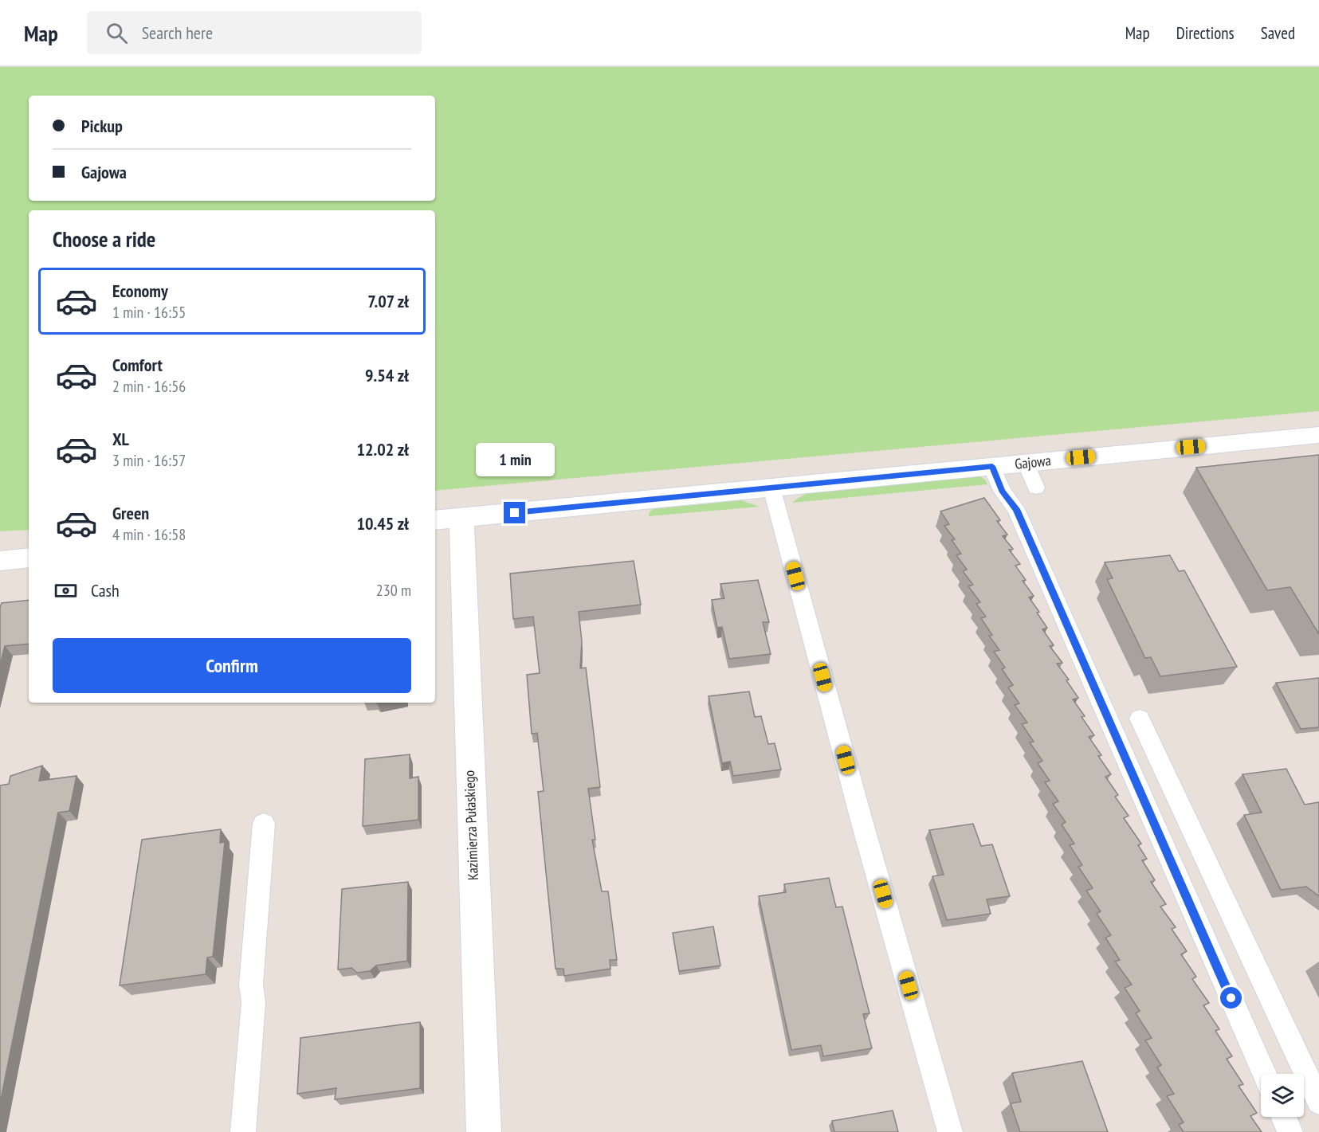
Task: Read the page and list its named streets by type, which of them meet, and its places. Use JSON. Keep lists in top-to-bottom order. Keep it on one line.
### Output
{"streets":{"street":["Gajowa","Kazimierza Pułaskiego"]},"crossings":[["Gajowa","Kazimierza Pułaskiego"]],"page":{"header":"Map","search":"Search here","nav":["Map","Directions","Saved"],"banner":["Pickup","Gajowa"],"heading":"Choose a ride","list":[{"name":"Economy","note":"1 min · 16:55","value":"7.07 zł"},{"name":"Comfort","note":"2 min · 16:56","value":"9.54 zł"},{"name":"XL","note":"3 min · 16:57","value":"12.02 zł"},{"name":"Green","note":"4 min · 16:58","value":"10.45 zł"}],"bubble":"1 min","pay":["Cash","230 m"],"buttons":"Confirm"}}
